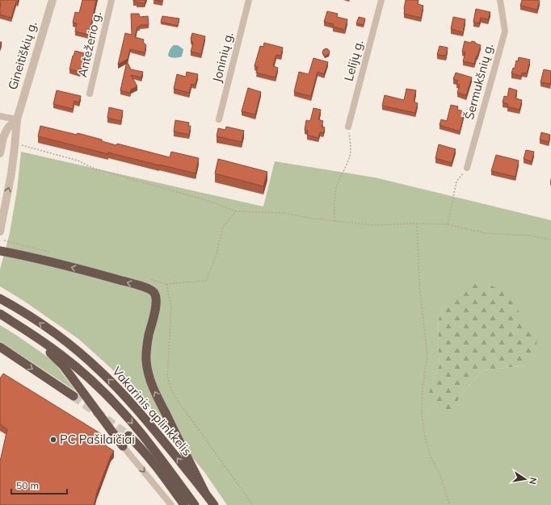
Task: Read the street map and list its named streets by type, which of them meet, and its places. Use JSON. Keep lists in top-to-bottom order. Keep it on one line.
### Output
{"streets":{"highway":["Vakarinis aplinkkelis"],"street":["Antežerio g.","Gineitiškių g.","Joninių g.","Lelijų g.","Šermukšnių g."]},"places":["PC Pašilaičiai"],"scale_bar":"50 m","north":"right"}
